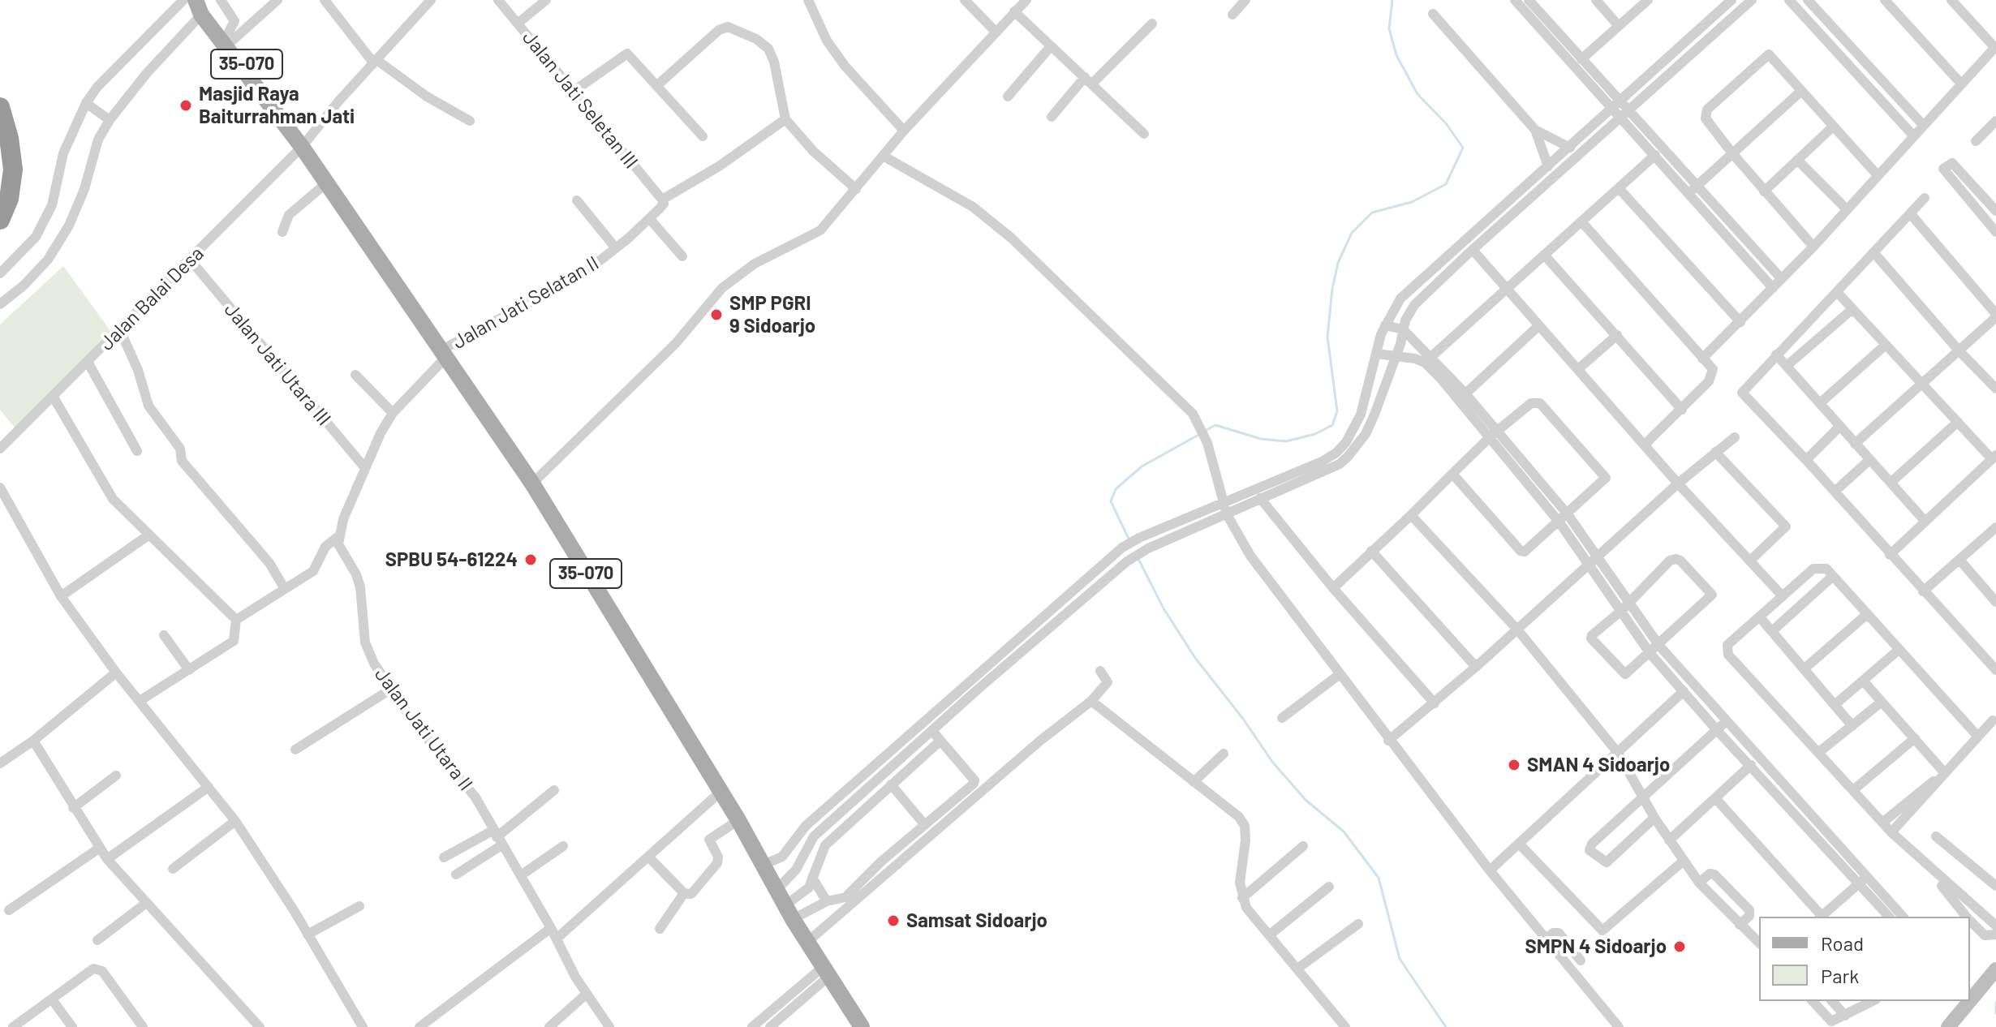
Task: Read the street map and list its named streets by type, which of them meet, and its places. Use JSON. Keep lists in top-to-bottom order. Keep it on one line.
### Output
{"streets":{"main road":["35-070"],"street":["Jalan Jati Seletan III","Jalan Balai Desa","Jalan Jati Selatan II","Jalan Jati Utara III","Jalan Jati Utara II"]},"crossings":[["35-070","Jalan Balai Desa"],["35-070","Jalan Jati Selatan II"],["Jalan Jati Seletan III","Jalan Jati Selatan II"],["Jalan Balai Desa","Jalan Jati Utara III"]],"places":["Masjid Raya Baiturrahman Jati","SMP PGRI 9 Sidoarjo","SPBU 54-61224","SMAN 4 Sidoarjo","Samsat Sidoarjo","SMPN 4 Sidoarjo"],"legend":["Road","Park"]}
